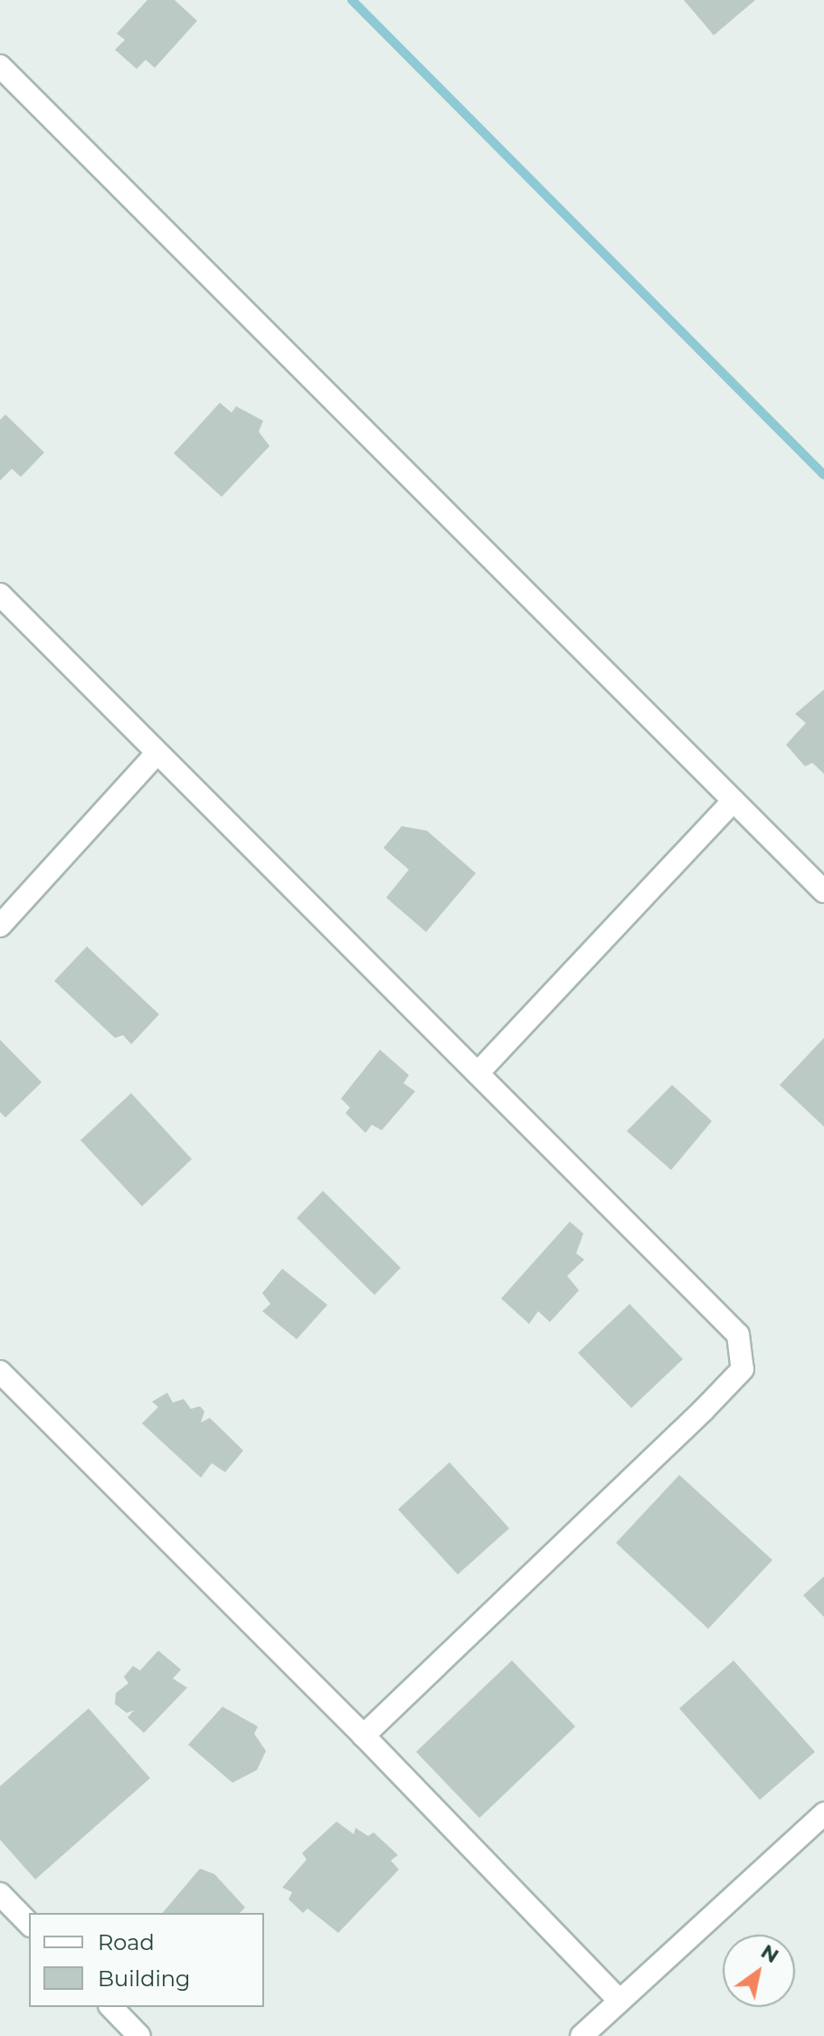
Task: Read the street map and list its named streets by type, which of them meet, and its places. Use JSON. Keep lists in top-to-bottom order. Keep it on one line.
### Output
{"legend":["Road","Building"],"north":"top right"}
